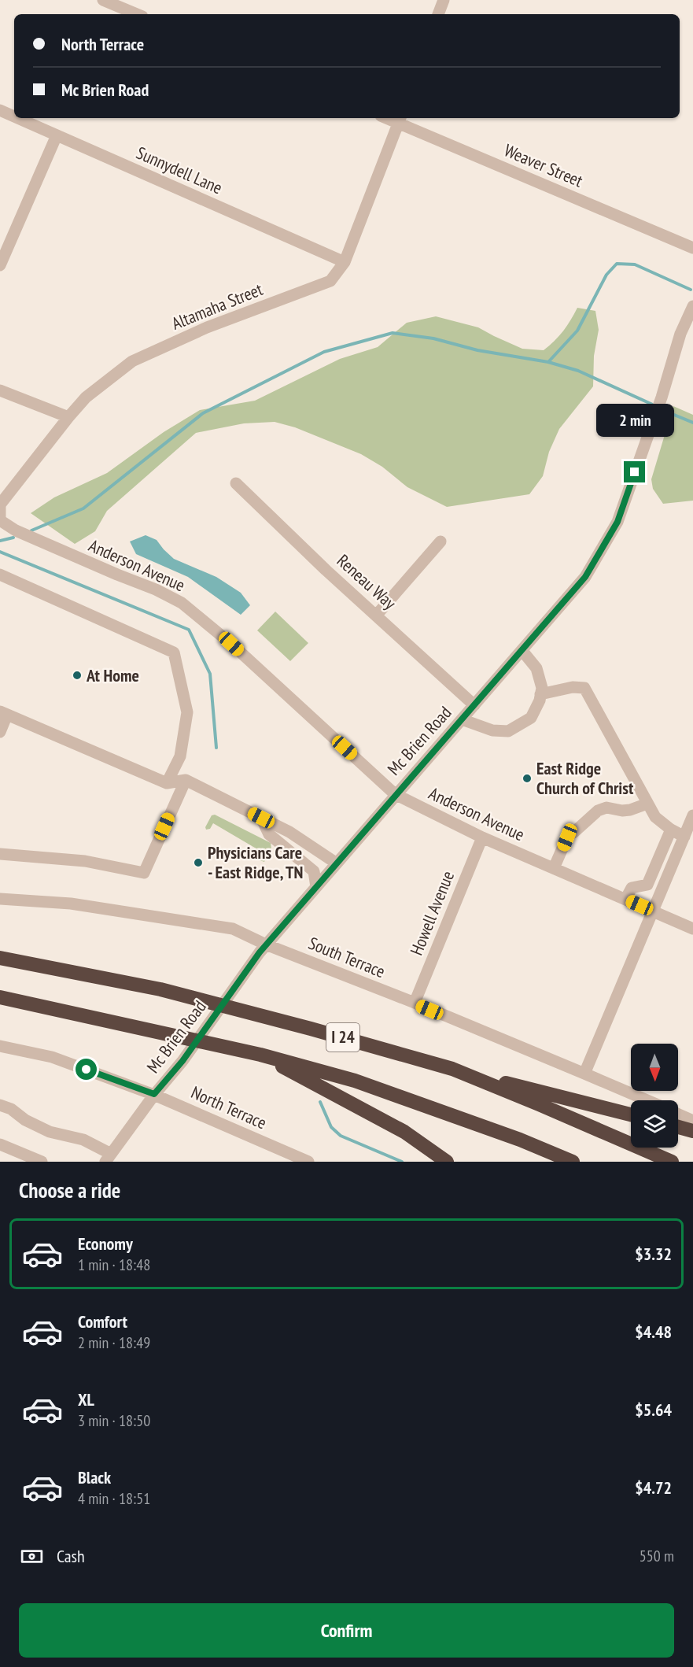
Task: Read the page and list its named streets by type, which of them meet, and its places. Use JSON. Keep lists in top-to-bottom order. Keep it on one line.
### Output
{"streets":{"highway":["I 24"],"street":["Weaver Street","Sunnydell Lane","Altamaha Street","Anderson Avenue","Reneau Way","Mc Brien Road","Howell Avenue","South Terrace","North Terrace"]},"crossings":[["Weaver Street","Altamaha Street"],["Sunnydell Lane","Altamaha Street"],["Altamaha Street","Anderson Avenue"],["Anderson Avenue","Mc Brien Road"],["Anderson Avenue","Howell Avenue"],["Reneau Way","Mc Brien Road"],["Mc Brien Road","South Terrace"],["Mc Brien Road","North Terrace"],["Howell Avenue","South Terrace"]],"places":["At Home","East Ridge Church of Christ","Physicians Care - East Ridge, TN"],"north":"bottom","page":{"banner":["North Terrace","Mc Brien Road"],"bubble":"2 min","heading":"Choose a ride","list":[{"name":"Economy","note":"1 min · 18:48","value":"$3.32"},{"name":"Comfort","note":"2 min · 18:49","value":"$4.48"},{"name":"XL","note":"3 min · 18:50","value":"$5.64"},{"name":"Black","note":"4 min · 18:51","value":"$4.72"}],"pay":["Cash","550 m"],"buttons":"Confirm"}}
